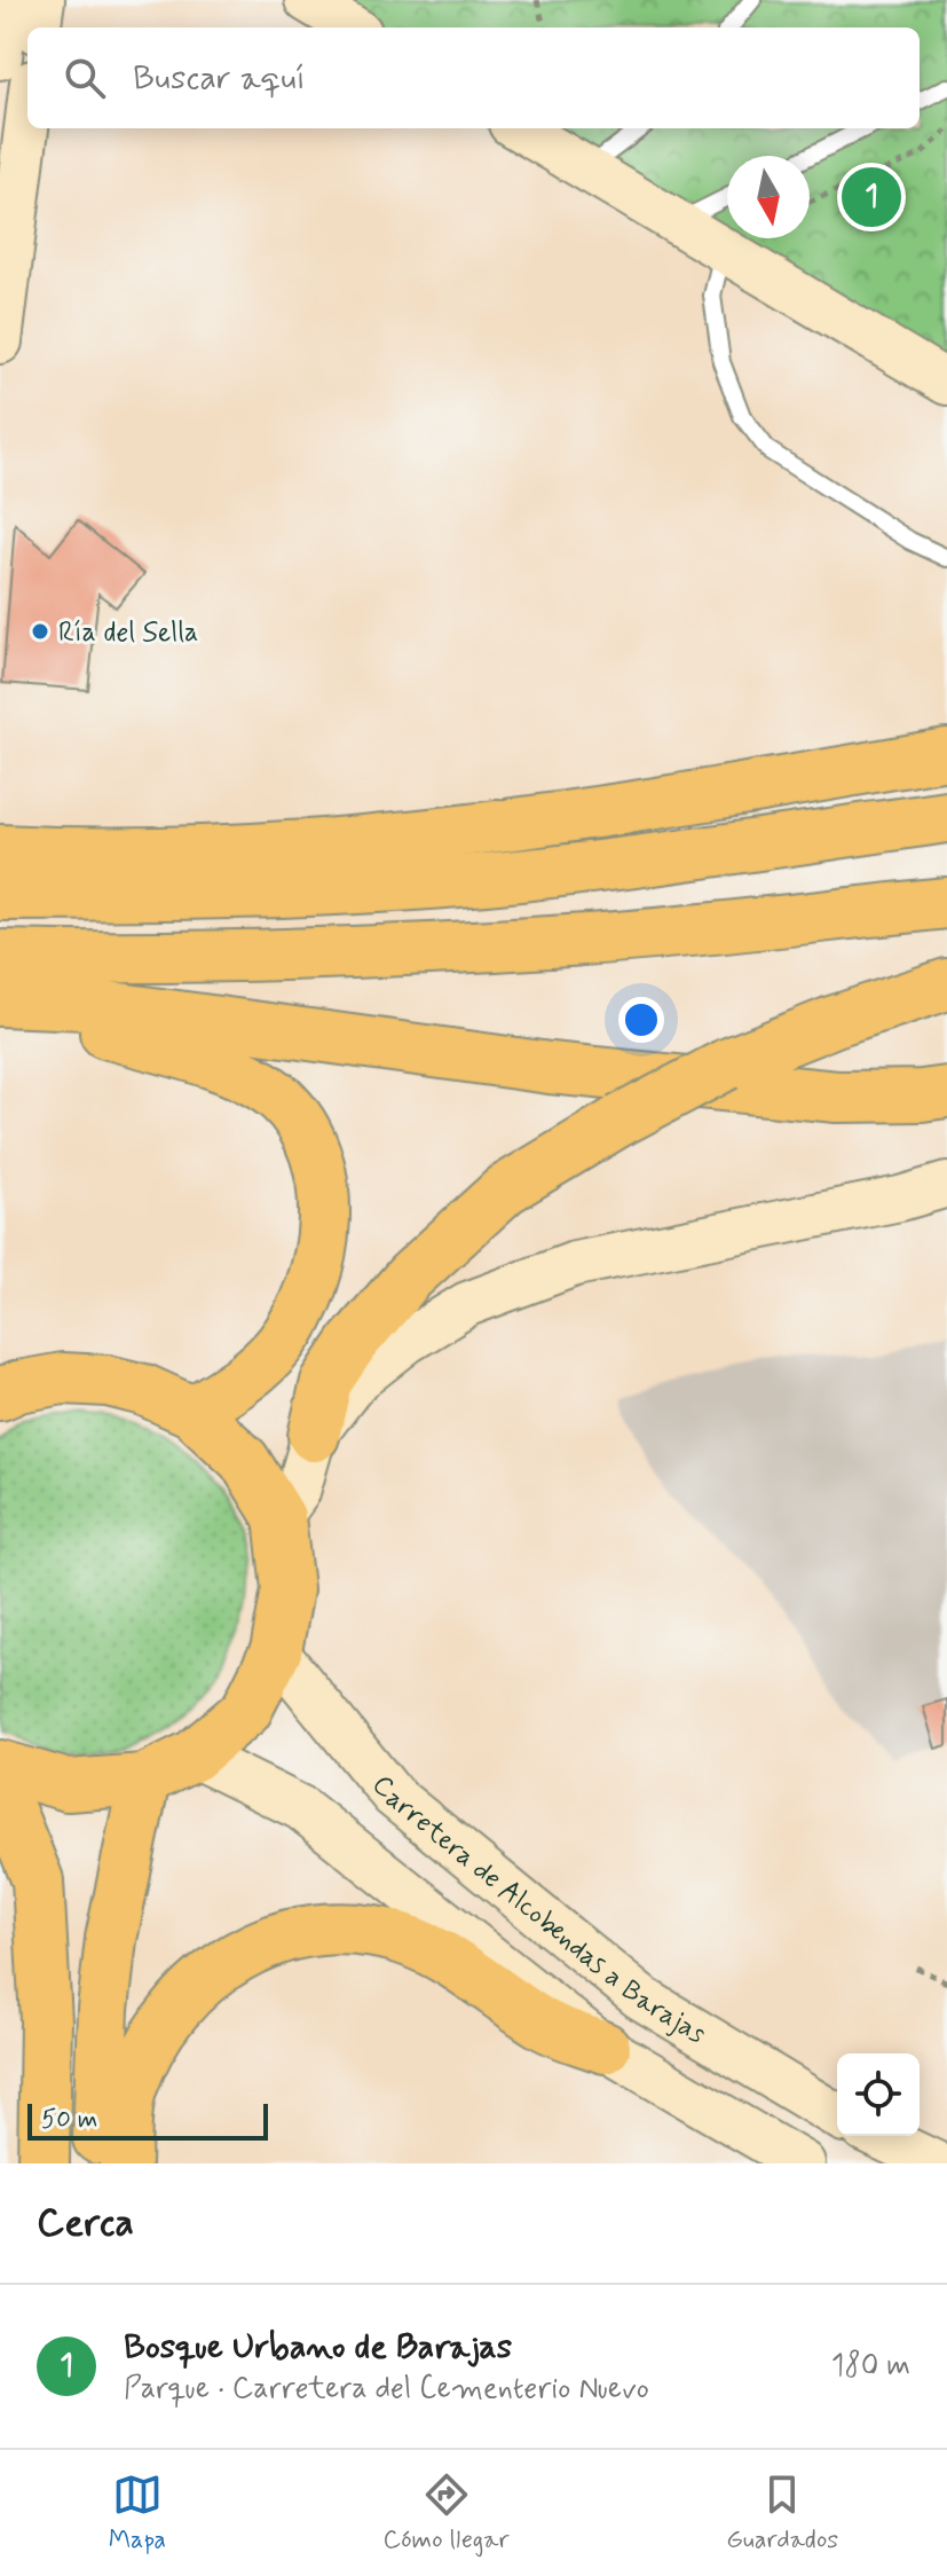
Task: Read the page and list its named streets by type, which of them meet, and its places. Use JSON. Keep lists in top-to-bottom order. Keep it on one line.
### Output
{"streets":{"street":["Carretera de Alcobendas a Barajas"]},"places":["Ría del Sella"],"scale_bar":"50 m","north":"bottom","page":{"search":"Buscar aquí","pins":"1","scale":"50 m","heading":"Cerca","list":[{"mark":"1","name":"Bosque Urbano de Barajas","note":"Parque · Carretera del Cementerio Nuevo","value":"180 m"}],"nav":["Mapa","Cómo llegar","Guardados"]}}
